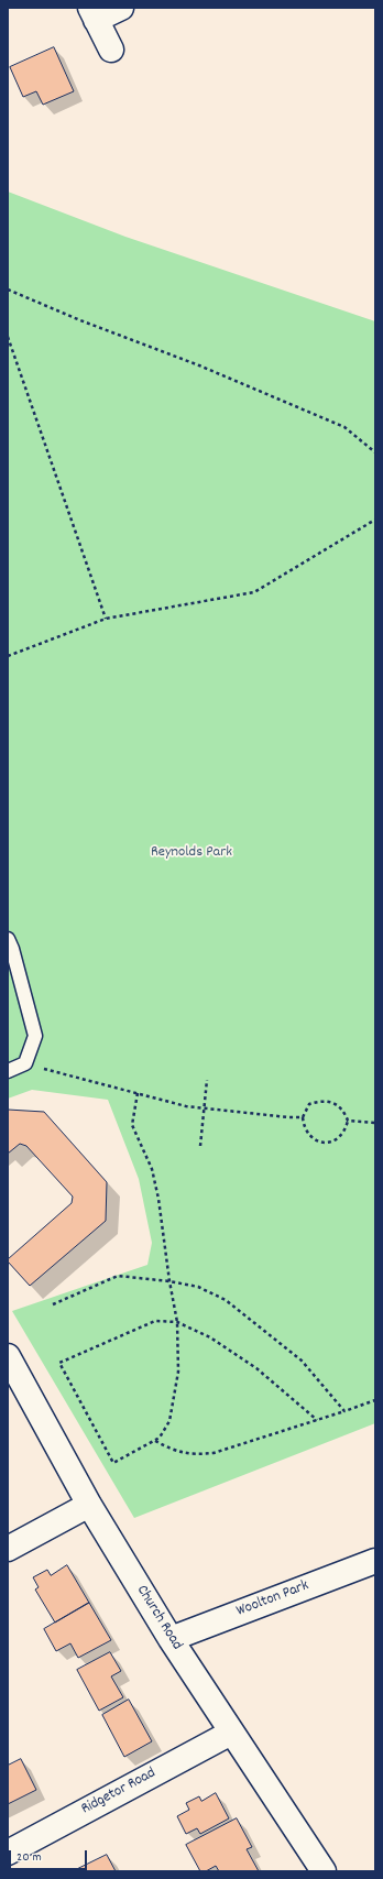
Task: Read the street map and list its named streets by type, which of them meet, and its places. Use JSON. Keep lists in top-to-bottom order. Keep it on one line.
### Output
{"streets":{"street":["Woolton Park","Church Road","Ridgetor Road"]},"crossings":[["Woolton Park","Church Road"],["Church Road","Ridgetor Road"]],"parks":["Reynolds Park"],"scale_bar":"20 m"}
